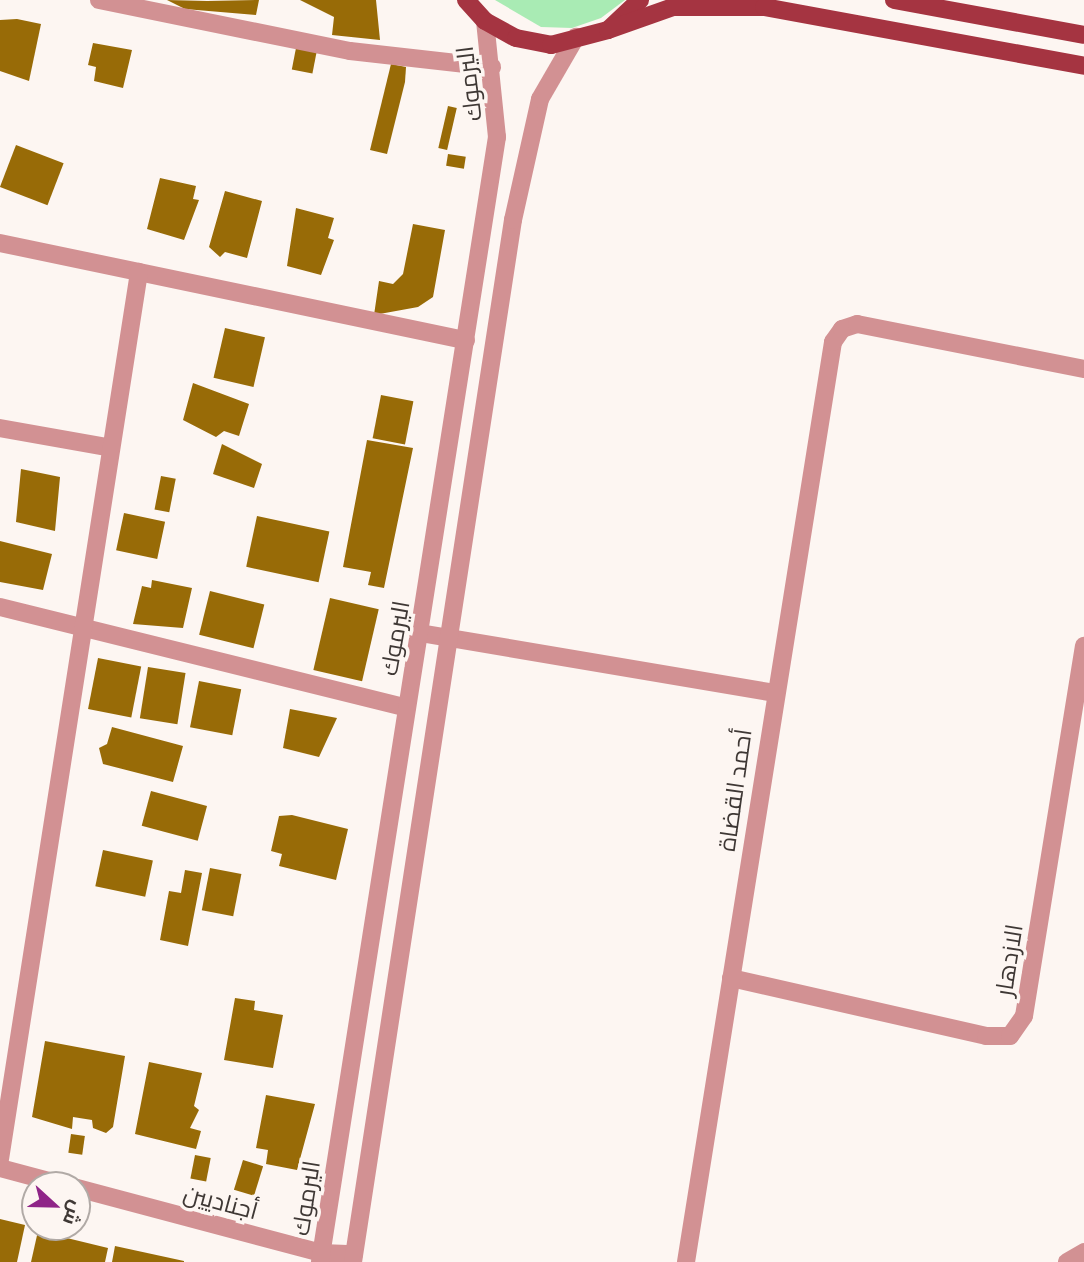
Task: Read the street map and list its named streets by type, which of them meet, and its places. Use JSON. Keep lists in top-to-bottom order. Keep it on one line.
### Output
{"streets":{"street":["اليرموك","أحمد القضاة","الازدهار","أجناديين"]},"crossings":[["اليرموك","أجناديين"],["أحمد القضاة","الازدهار"]],"north":"right"}
